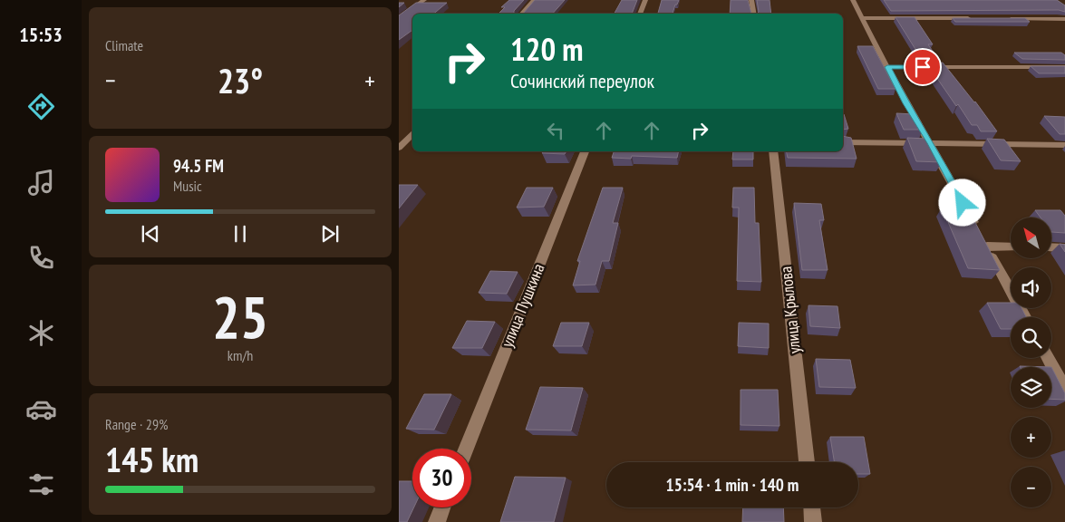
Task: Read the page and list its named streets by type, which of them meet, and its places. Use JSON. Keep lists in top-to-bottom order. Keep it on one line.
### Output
{"streets":{"street":["улица Пушкина","улица Крылова"]},"north":"top left","page":{"tabs":"15:53","tile":["Climate",["25","km/h"],["Range · 29%","145 km"]],"turn":["120 m","Сочинский переулок"],"heat":["−","23°","+"],"song":["94.5 FM","Music"],"map_buttons":["+","−"],"limit":"30","trip":"15:54 · 1 min · 140 m"}}
